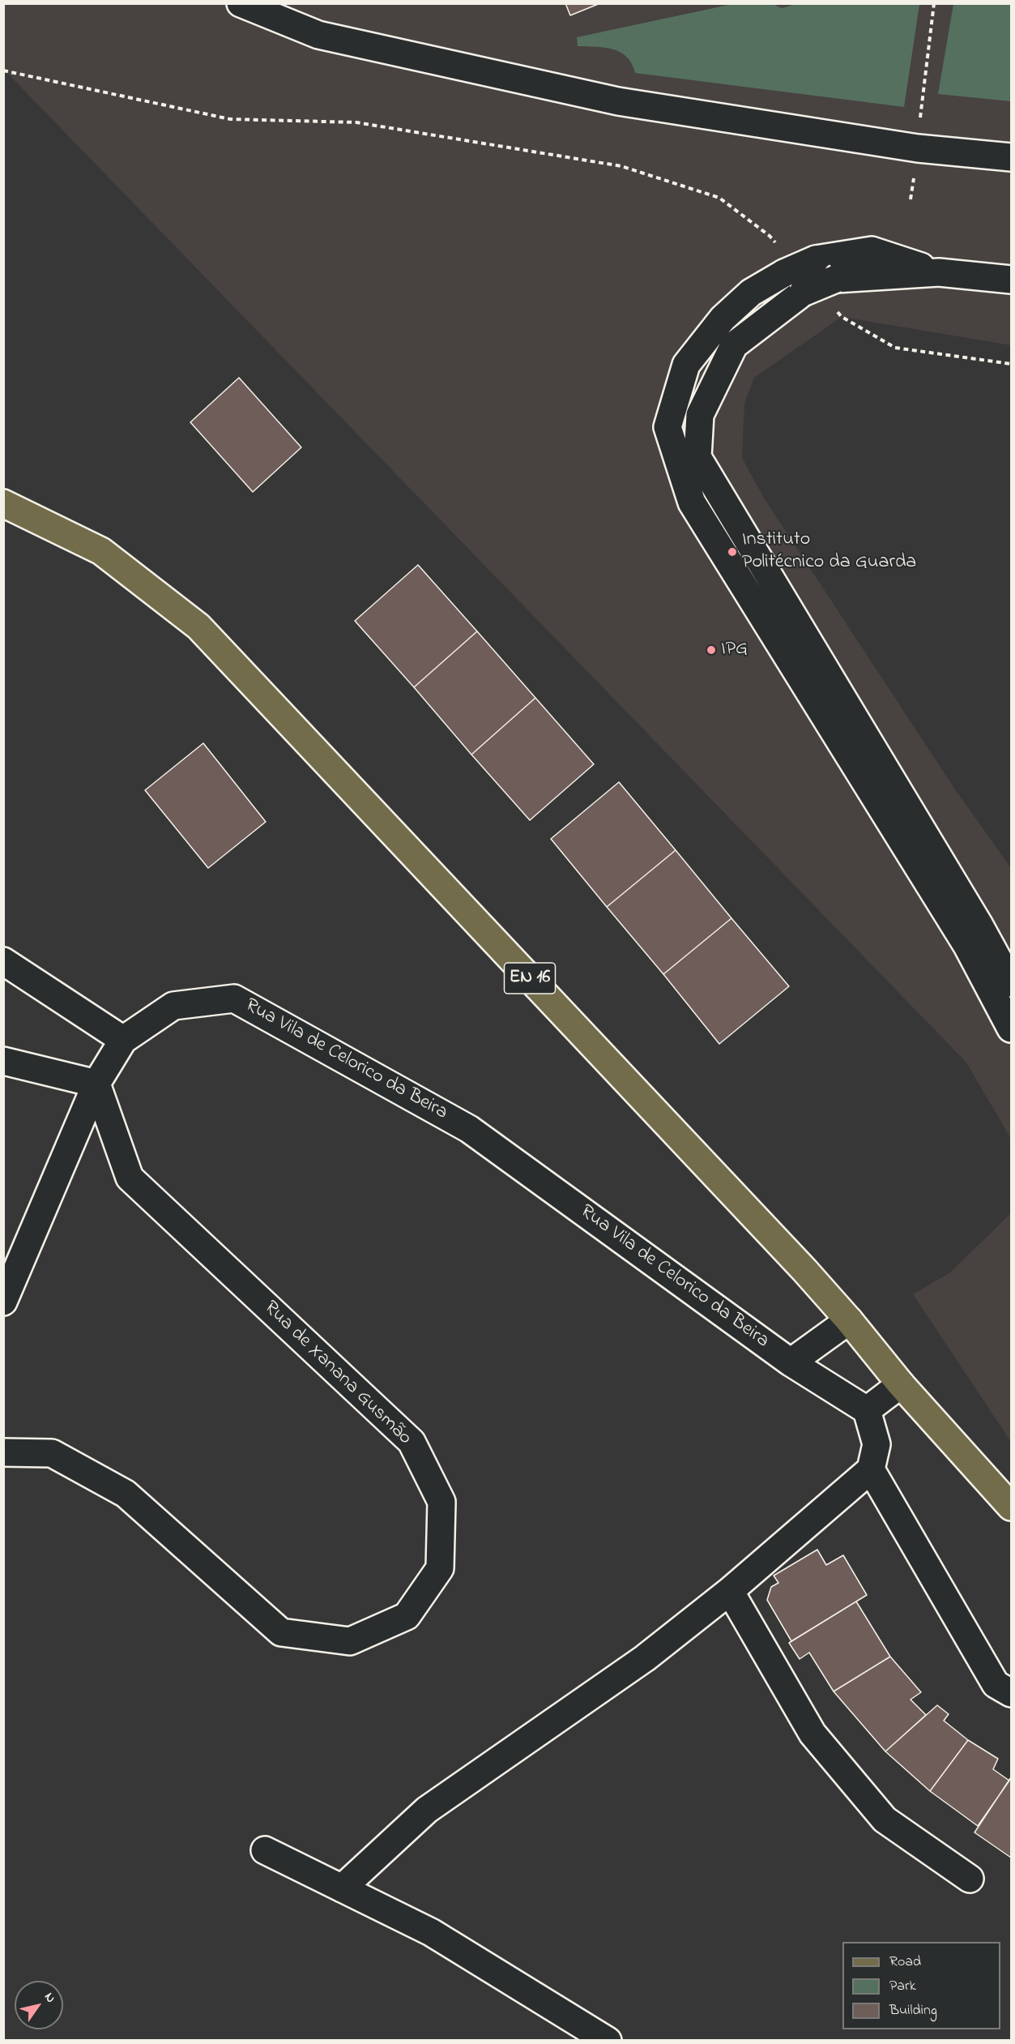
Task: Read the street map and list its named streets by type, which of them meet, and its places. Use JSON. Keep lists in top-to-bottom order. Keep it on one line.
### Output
{"streets":{"main road":["EN 16"],"street":["Rua Vila de Celorico da Beira","Rua de Xanana Gusmão"]},"crossings":[["Rua Vila de Celorico da Beira","Rua de Xanana Gusmão"]],"places":["Instituto Politécnico da Guarda","IPG"],"legend":["Road","Park","Building"],"north":"top right"}
